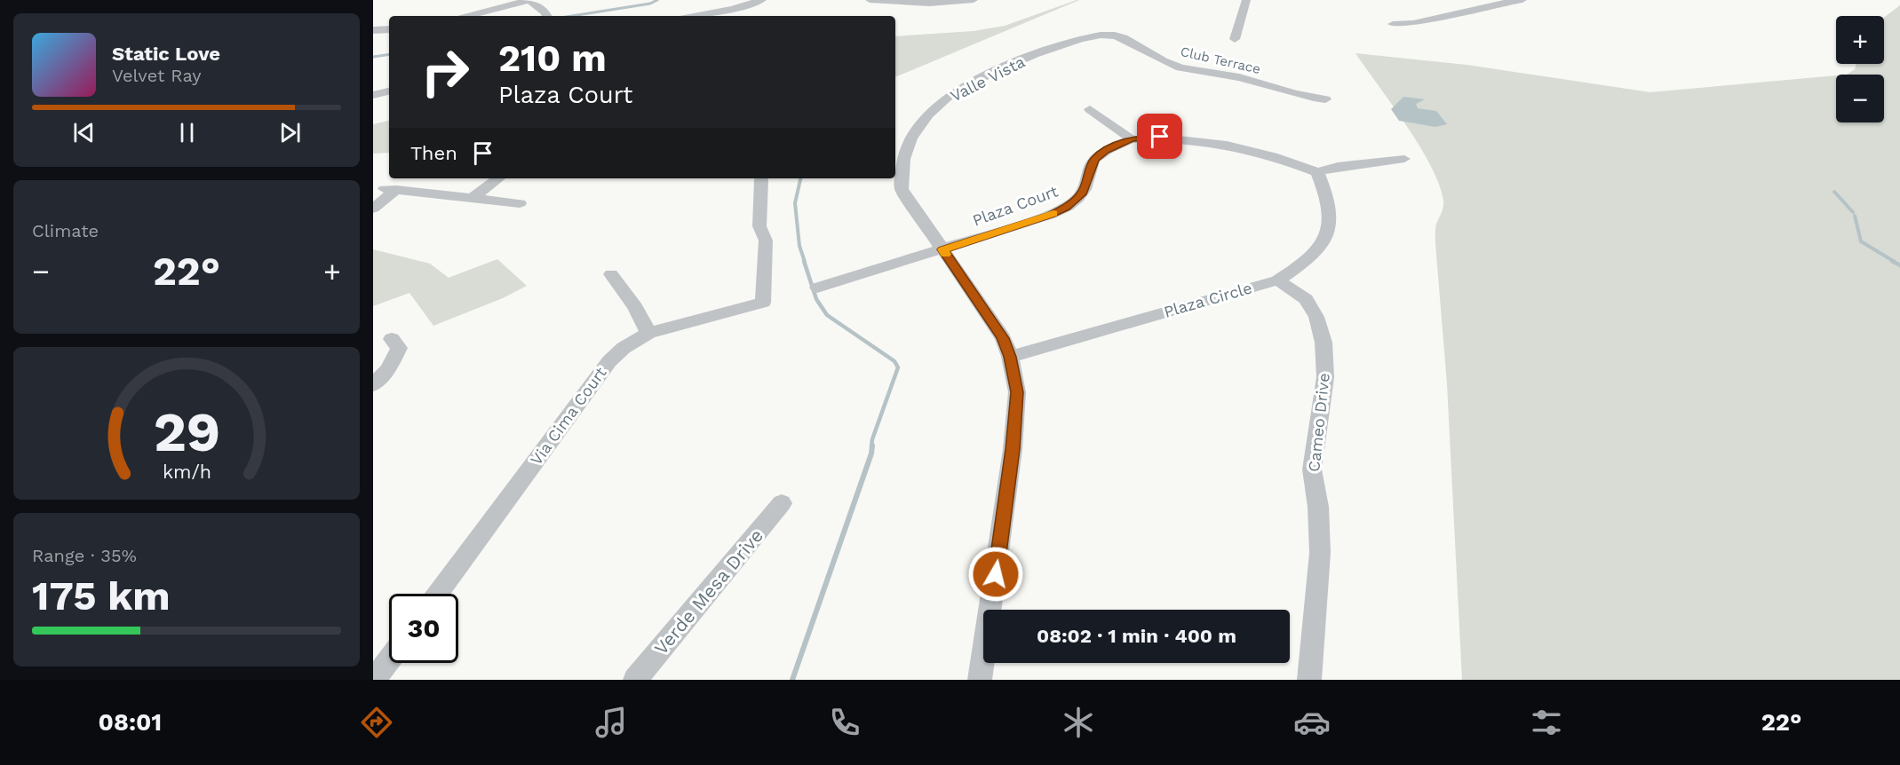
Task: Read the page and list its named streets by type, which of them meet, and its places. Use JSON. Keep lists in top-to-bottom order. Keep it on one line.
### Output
{"streets":{"street":["Club Terrace","Valle Vista","Plaza Court","Plaza Circle","Via Cima Court","Cameo Drive","Verde Mesa Drive"]},"crossings":[["Club Terrace","Valle Vista"],["Valle Vista","Plaza Court"],["Valle Vista","Plaza Circle"],["Plaza Court","Plaza Circle"],["Plaza Circle","Cameo Drive"]],"page":{"map_buttons":["+","−"],"turn":["210 m","Plaza Court"],"song":["Static Love","Velvet Ray"],"then":"Then","tile":["Climate",["Range · 35%","175 km"]],"heat":["−","22°","+"],"limit":"30","trip":"08:02 · 1 min · 400 m","tabs":["08:01","22°"],"gauge":["29","km/h"]}}
